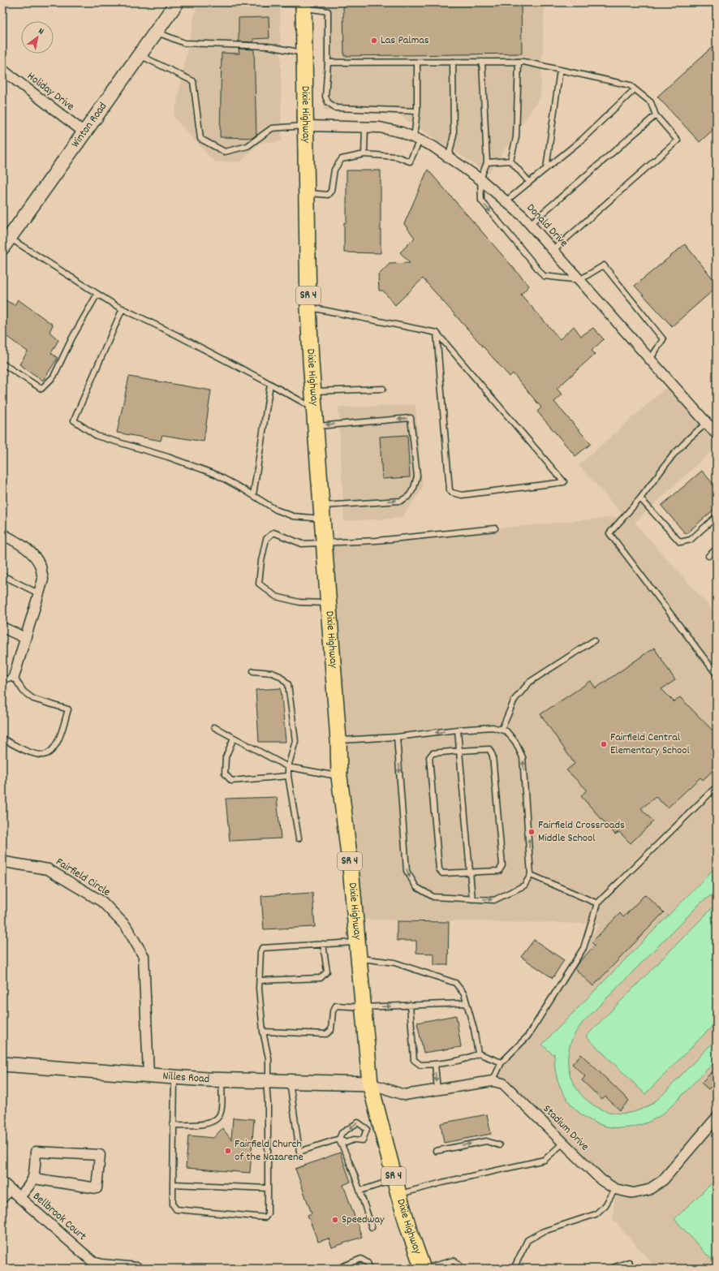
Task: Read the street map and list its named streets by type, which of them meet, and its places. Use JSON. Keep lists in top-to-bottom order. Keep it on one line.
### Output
{"streets":{"main road":["Dixie Highway","SR 4"],"street":["Holiday Drive","Winton Road","Donald Drive","Fairfield Circle","Nilles Road","Stadium Drive","Bellbrook Court"]},"crossings":[["Holiday Drive","Winton Road"],["Dixie Highway","Donald Drive"],["Dixie Highway","Nilles Road"],["Fairfield Circle","Nilles Road"]],"places":["Las Palmas","Fairfield Central Elementary School","Fairfield Crossroads Middle School","Fairfield Church of the Nazarene","Speedway"],"north":"top right"}
